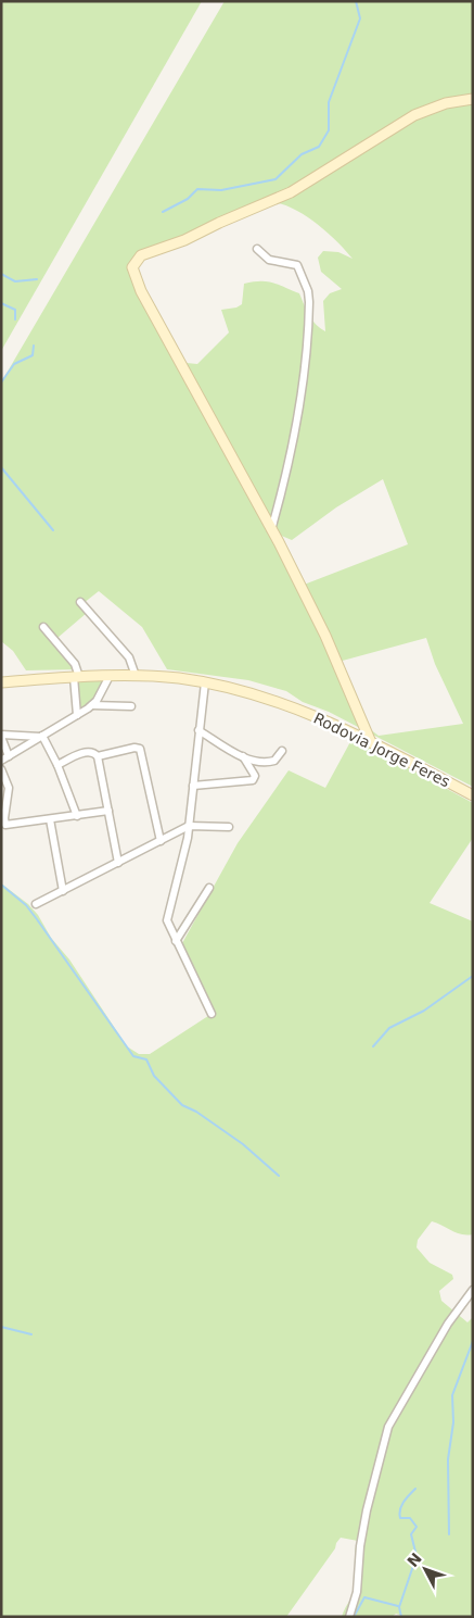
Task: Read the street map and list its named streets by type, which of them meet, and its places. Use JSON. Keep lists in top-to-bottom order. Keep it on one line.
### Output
{"streets":{"street":["Rodovia Jorge Feres"]},"north":"top left"}
